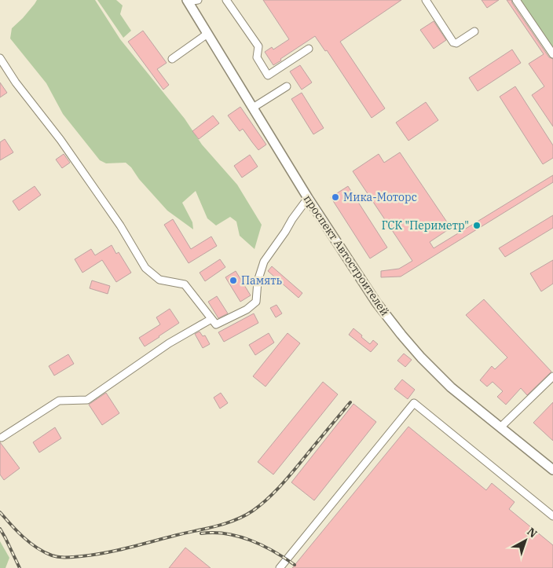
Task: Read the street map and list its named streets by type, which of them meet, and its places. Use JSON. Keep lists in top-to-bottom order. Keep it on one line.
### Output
{"streets":{"main road":["проспект Автостроителей"]},"places":["Мика-Моторс","ГСК \"Периметр\"","Память"],"north":"top right"}
